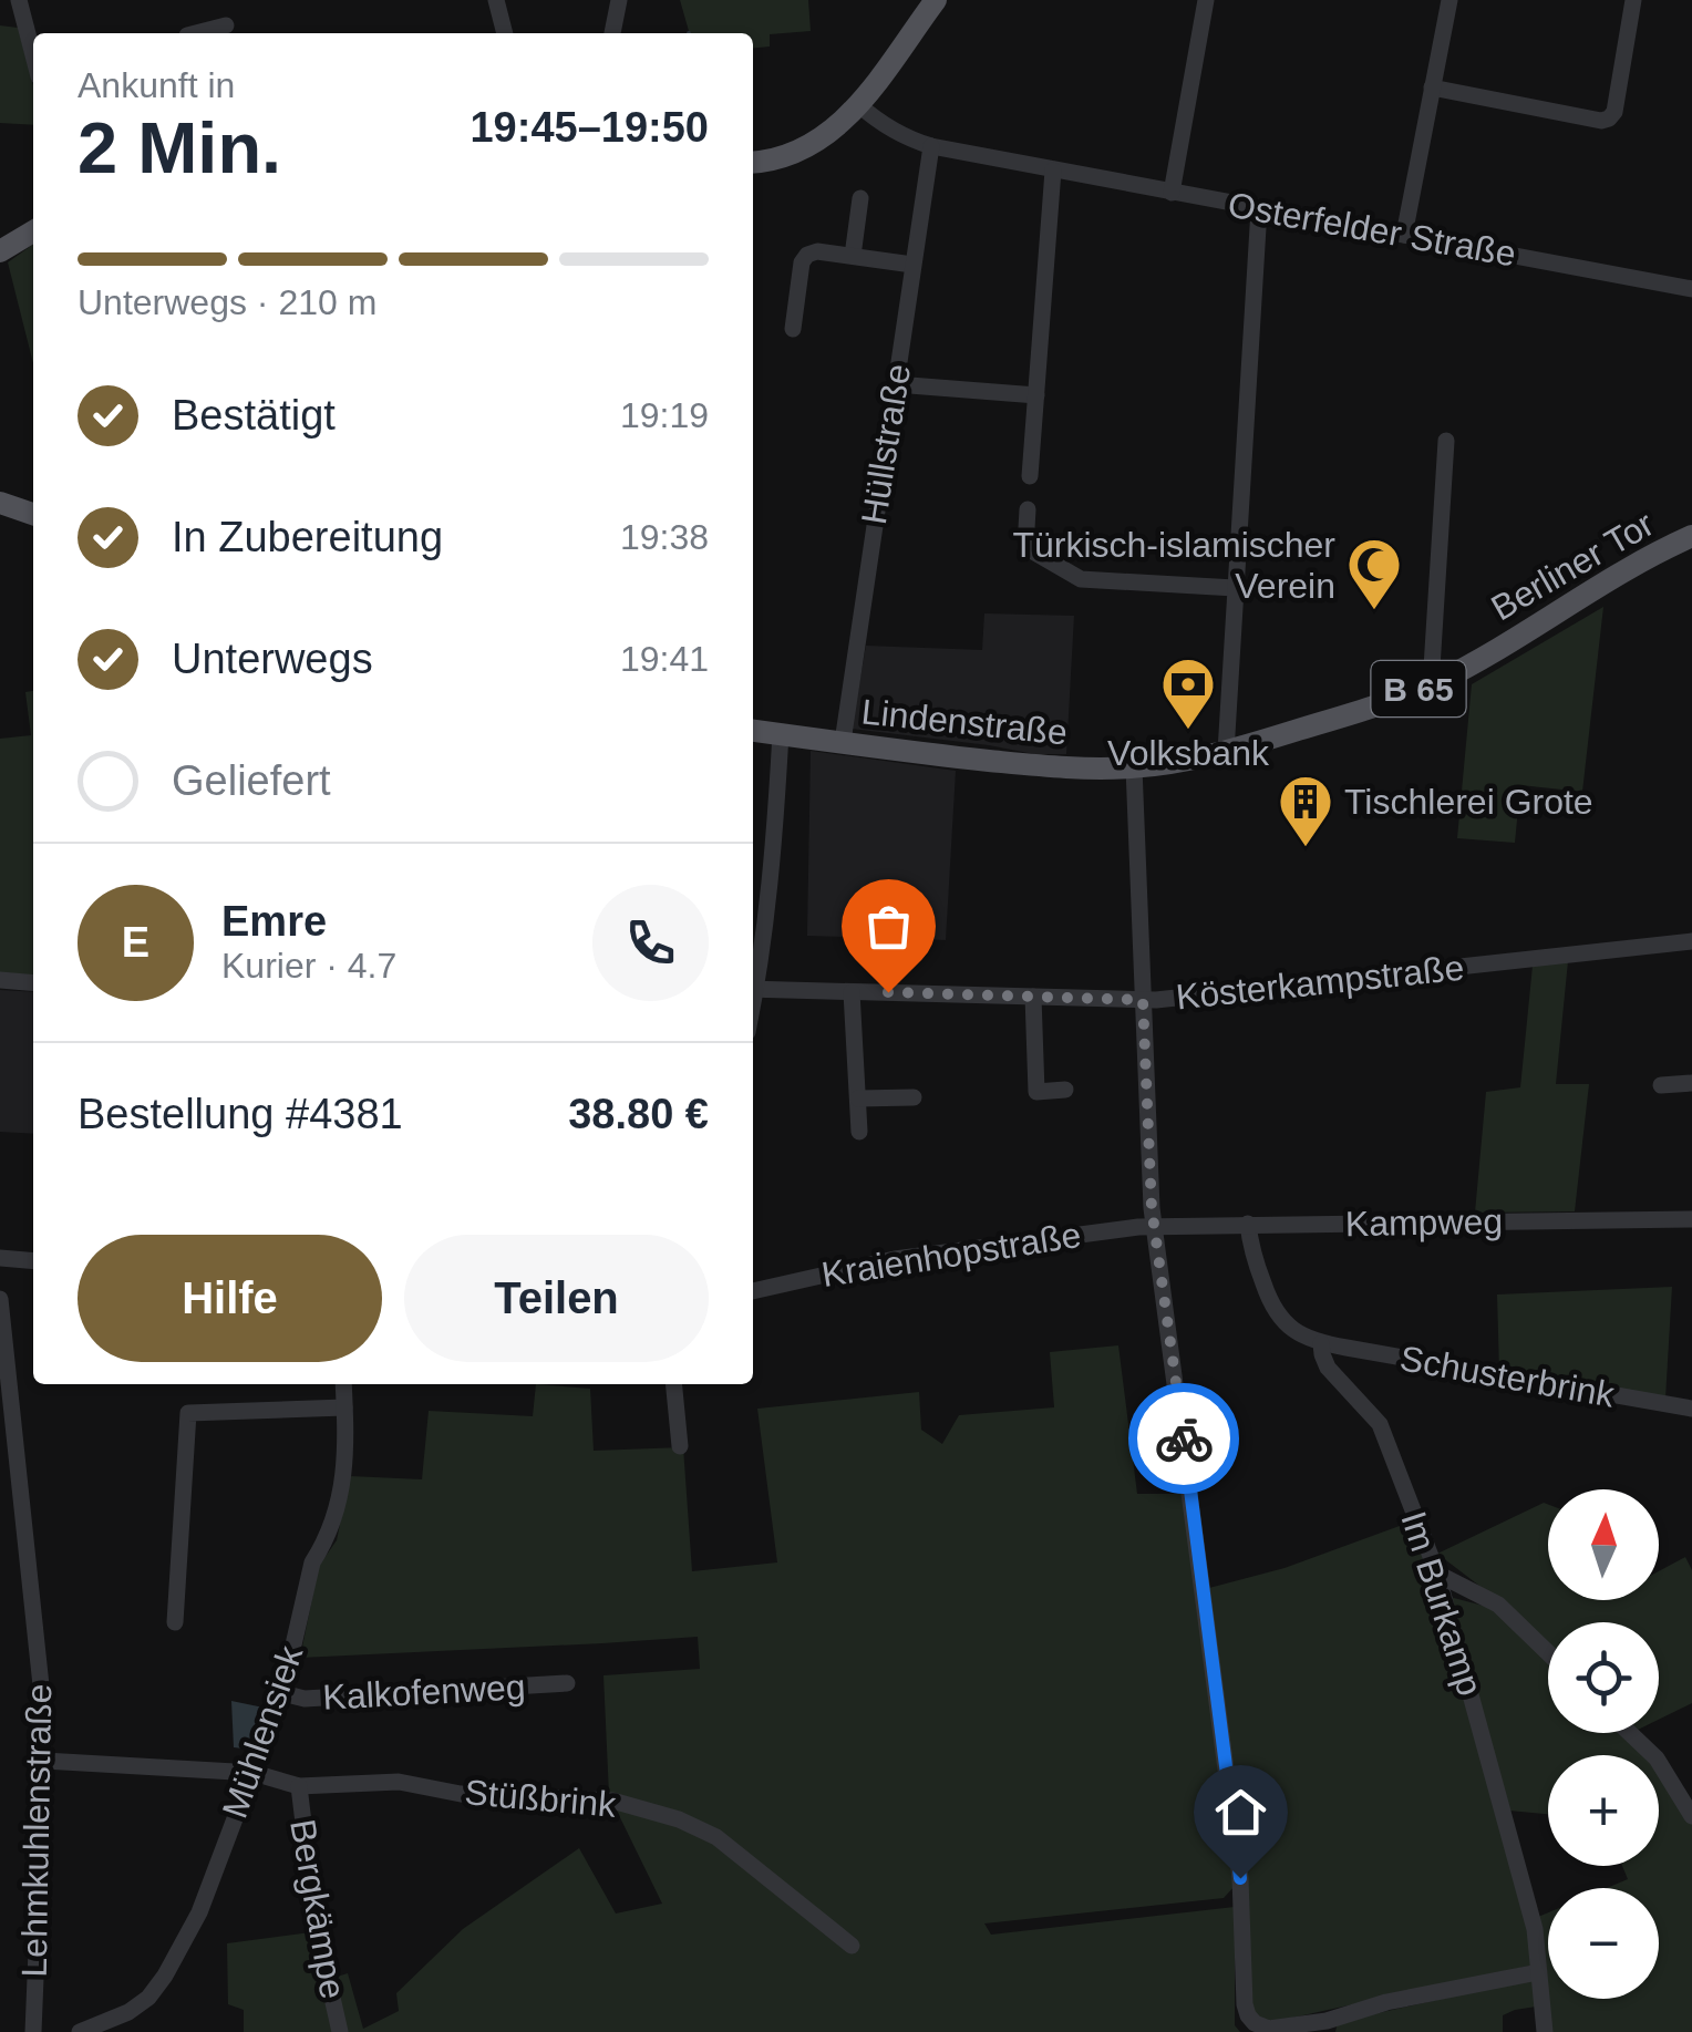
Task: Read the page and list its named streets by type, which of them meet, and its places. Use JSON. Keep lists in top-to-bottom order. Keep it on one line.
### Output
{"streets":{"main road":["Berliner Tor","B 65","Lindenstraße"],"street":["Osterfelder Straße","Hüllstraße","Kösterkampstraße","Kampweg","Kraienhopstraße","Schusterbrink","Im Burkamp","Kalkofenweg","Mühlensiek","Stüßbrink","Lehmkuhlenstraße","Bergkämpe"]},"crossings":[["Osterfelder Straße","Hüllstraße"],["Hüllstraße","Lindenstraße"],["Berliner Tor","Lindenstraße"],["Kampweg","Kraienhopstraße"],["Kampweg","Im Burkamp"],["Schusterbrink","Im Burkamp"],["Kalkofenweg","Mühlensiek"],["Mühlensiek","Stüßbrink"],["Stüßbrink","Lehmkuhlenstraße"],["Stüßbrink","Bergkämpe"]],"places":{"mosque":["Türkisch-islamischer Verein"],"bank":["Volksbank"],"building":["Tischlerei Grote"]},"north":"top","page":{"heading":["2 Min.","Ankunft in","19:45–19:50"],"panel":["Emre","Kurier · 4.7","Bestellung #4381","38.80 €"],"bar":"Unterwegs · 210 m","list":[["Bestätigt","19:19"],["In Zubereitung","19:38"],["Unterwegs","19:41"],"Geliefert"],"round":"E","buttons":["Hilfe","Teilen"],"map_buttons":["+","−"]}}
